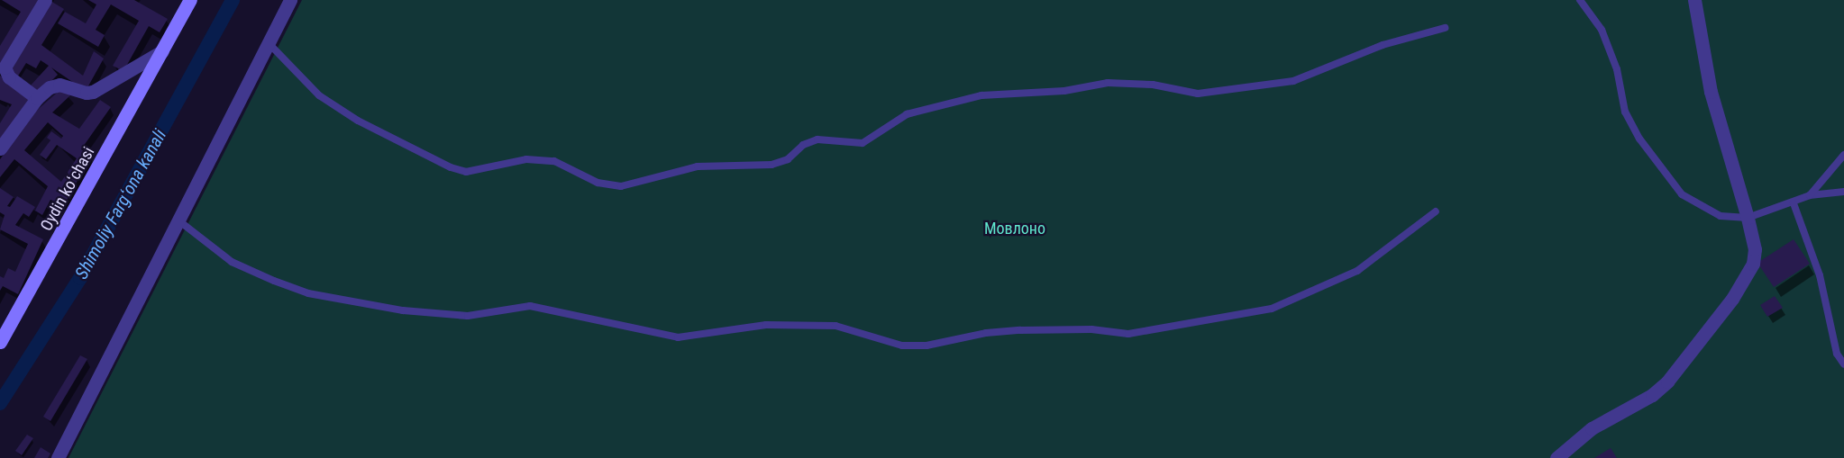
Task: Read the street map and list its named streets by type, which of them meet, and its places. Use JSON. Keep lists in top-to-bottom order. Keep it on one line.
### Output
{"streets":{"street":["Oydin koʻchasi"]},"water":["Shimoliy Fargʻona kanali"],"parks":["Мовлоно"]}
